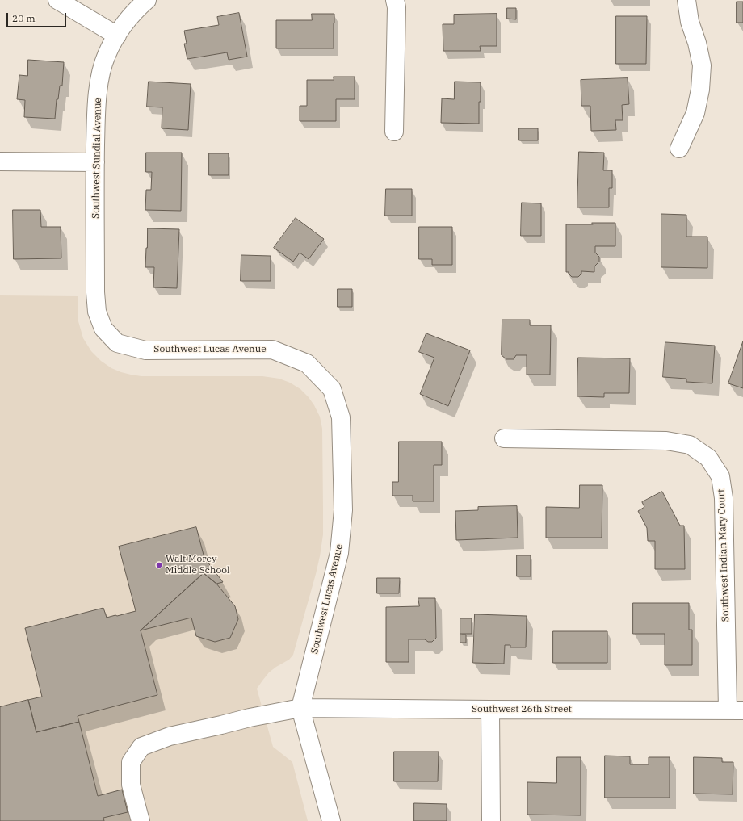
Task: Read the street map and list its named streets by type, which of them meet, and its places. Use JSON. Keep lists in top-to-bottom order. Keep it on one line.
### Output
{"streets":{"street":["Southwest Sundial Avenue","Southwest Lucas Avenue","Southwest Indian Mary Court","Southwest 26th Street"]},"crossings":[["Southwest Sundial Avenue","Southwest Lucas Avenue"],["Southwest Lucas Avenue","Southwest 26th Street"],["Southwest Indian Mary Court","Southwest 26th Street"]],"places":["Walt Morey Middle School"],"scale_bar":"20 m"}
